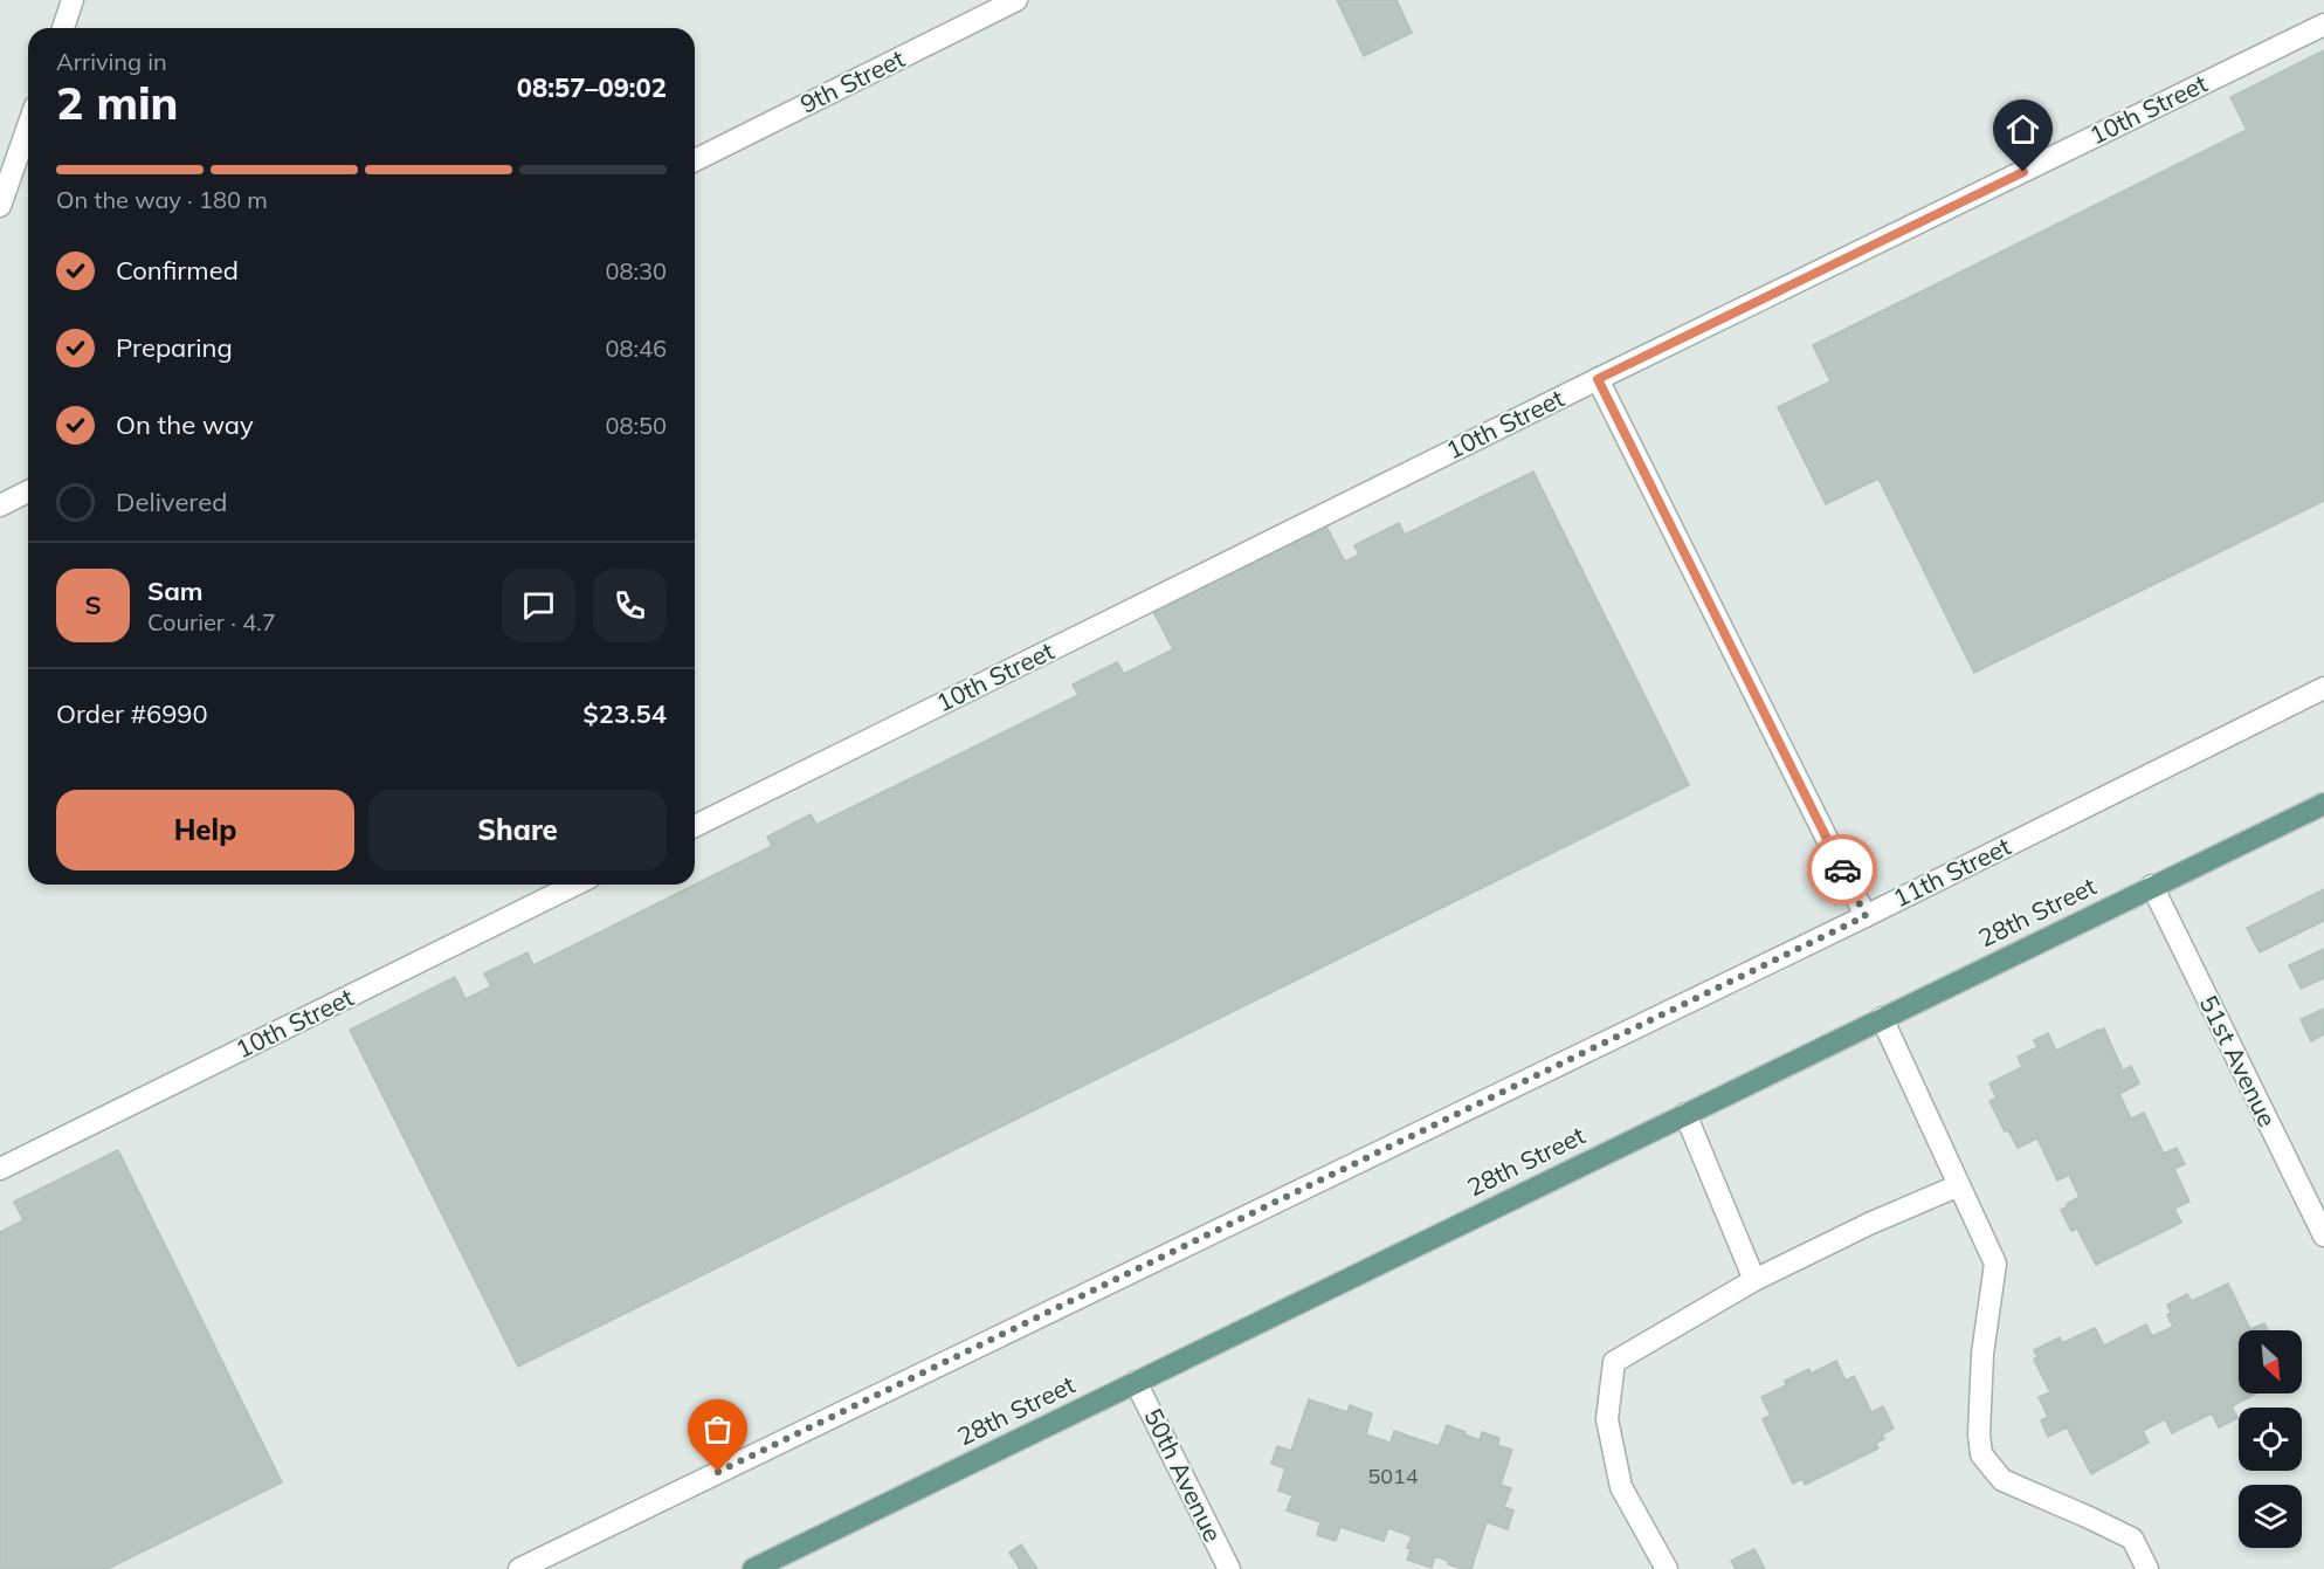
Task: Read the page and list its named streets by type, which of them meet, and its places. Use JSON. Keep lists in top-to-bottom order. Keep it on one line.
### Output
{"streets":{"main road":["28th Street"],"street":["9th Street","10th Street","11th Street","51st Avenue","50th Avenue"]},"crossings":[["28th Street","51st Avenue"],["28th Street","50th Avenue"]],"house_numbers":["5014"],"north":"bottom right","page":{"heading":["2 min","Arriving in","08:57–09:02"],"panel":["Sam","Courier · 4.7","Order #6990","$23.54"],"bar":"On the way · 180 m","list":[["Confirmed","08:30"],["Preparing","08:46"],["On the way","08:50"],"Delivered"],"round":"S","buttons":["Help","Share"]}}
